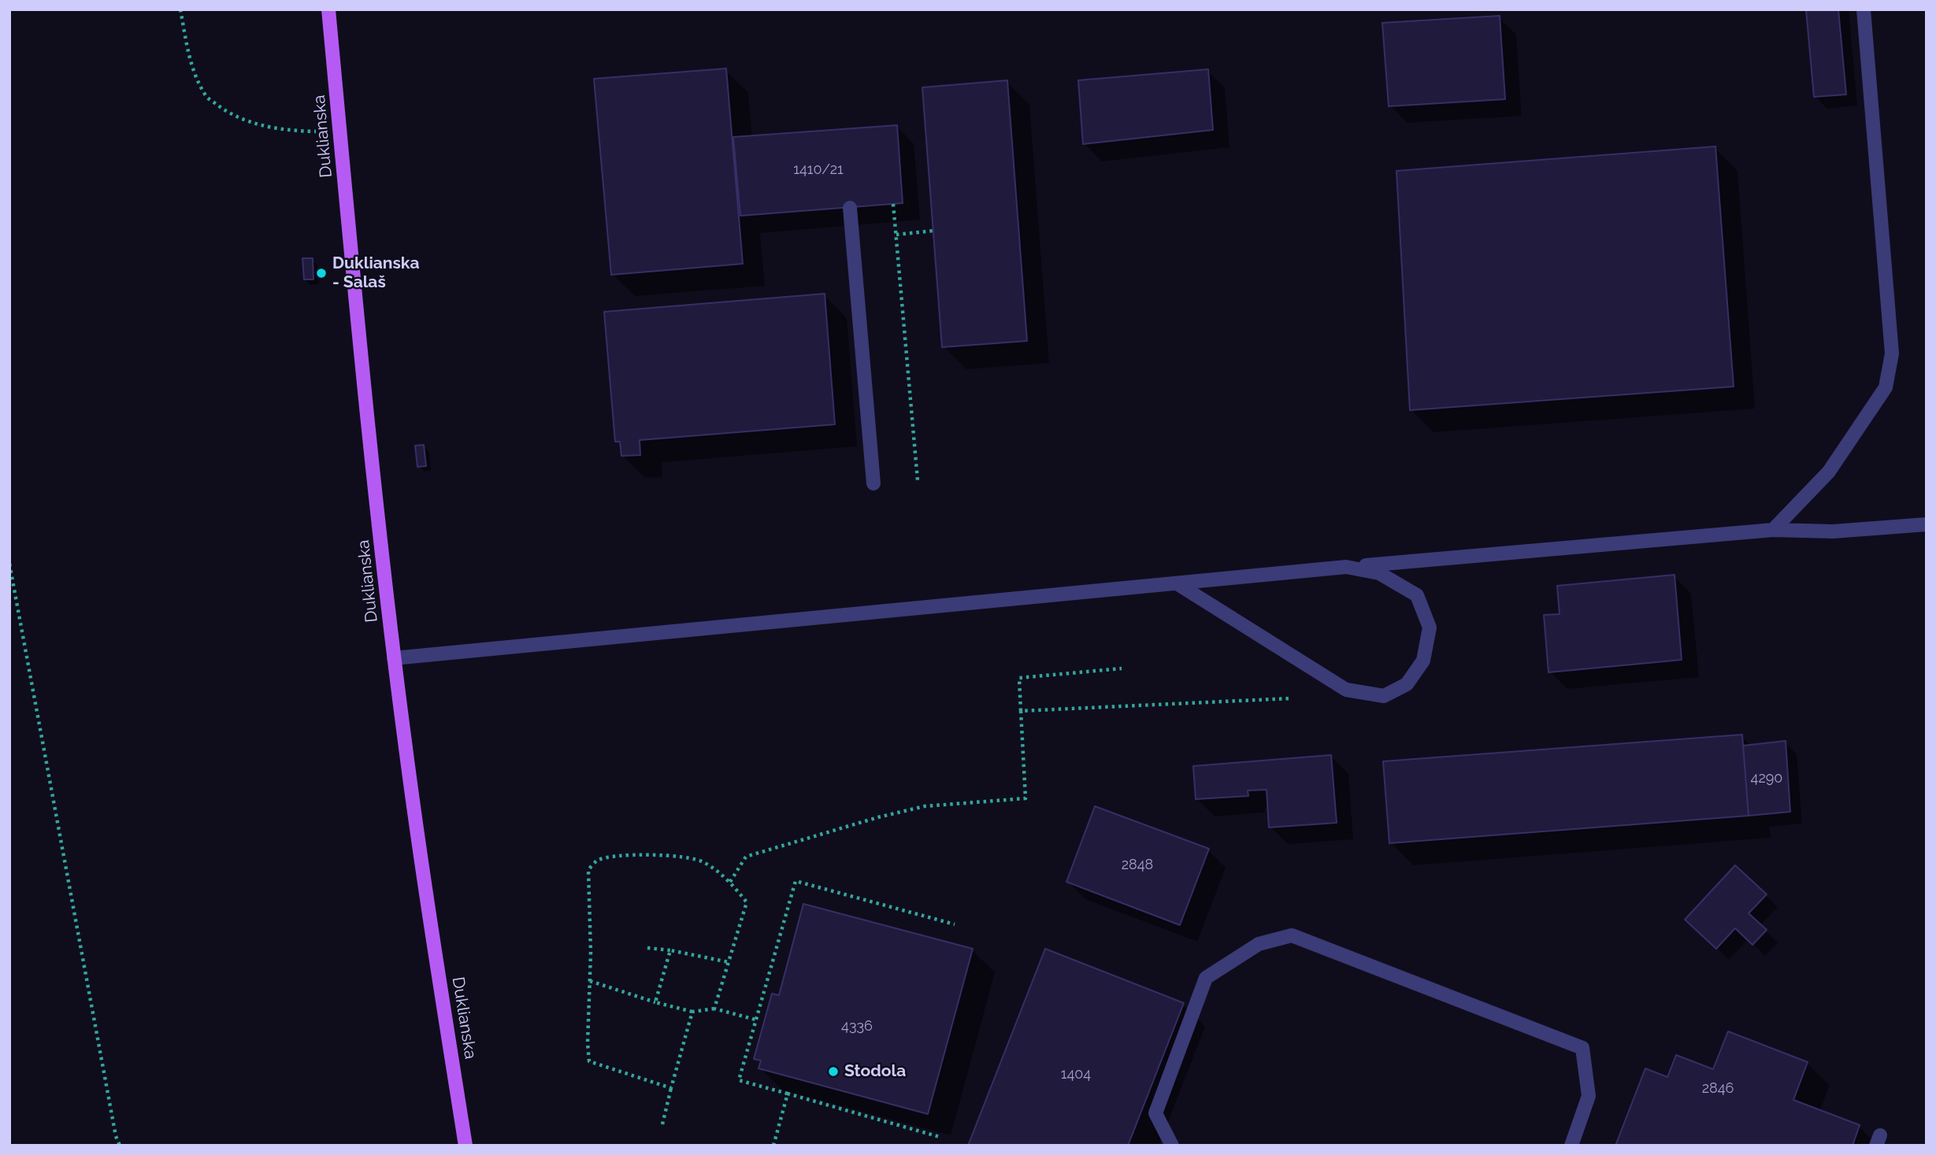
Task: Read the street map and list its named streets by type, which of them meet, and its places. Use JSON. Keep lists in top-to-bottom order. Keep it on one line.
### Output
{"streets":{"main road":["Duklianska"]},"places":["Duklianska - Salaš","Stodola"],"house_numbers":["1410/21","4290","2848","4336","1404","2846"]}
